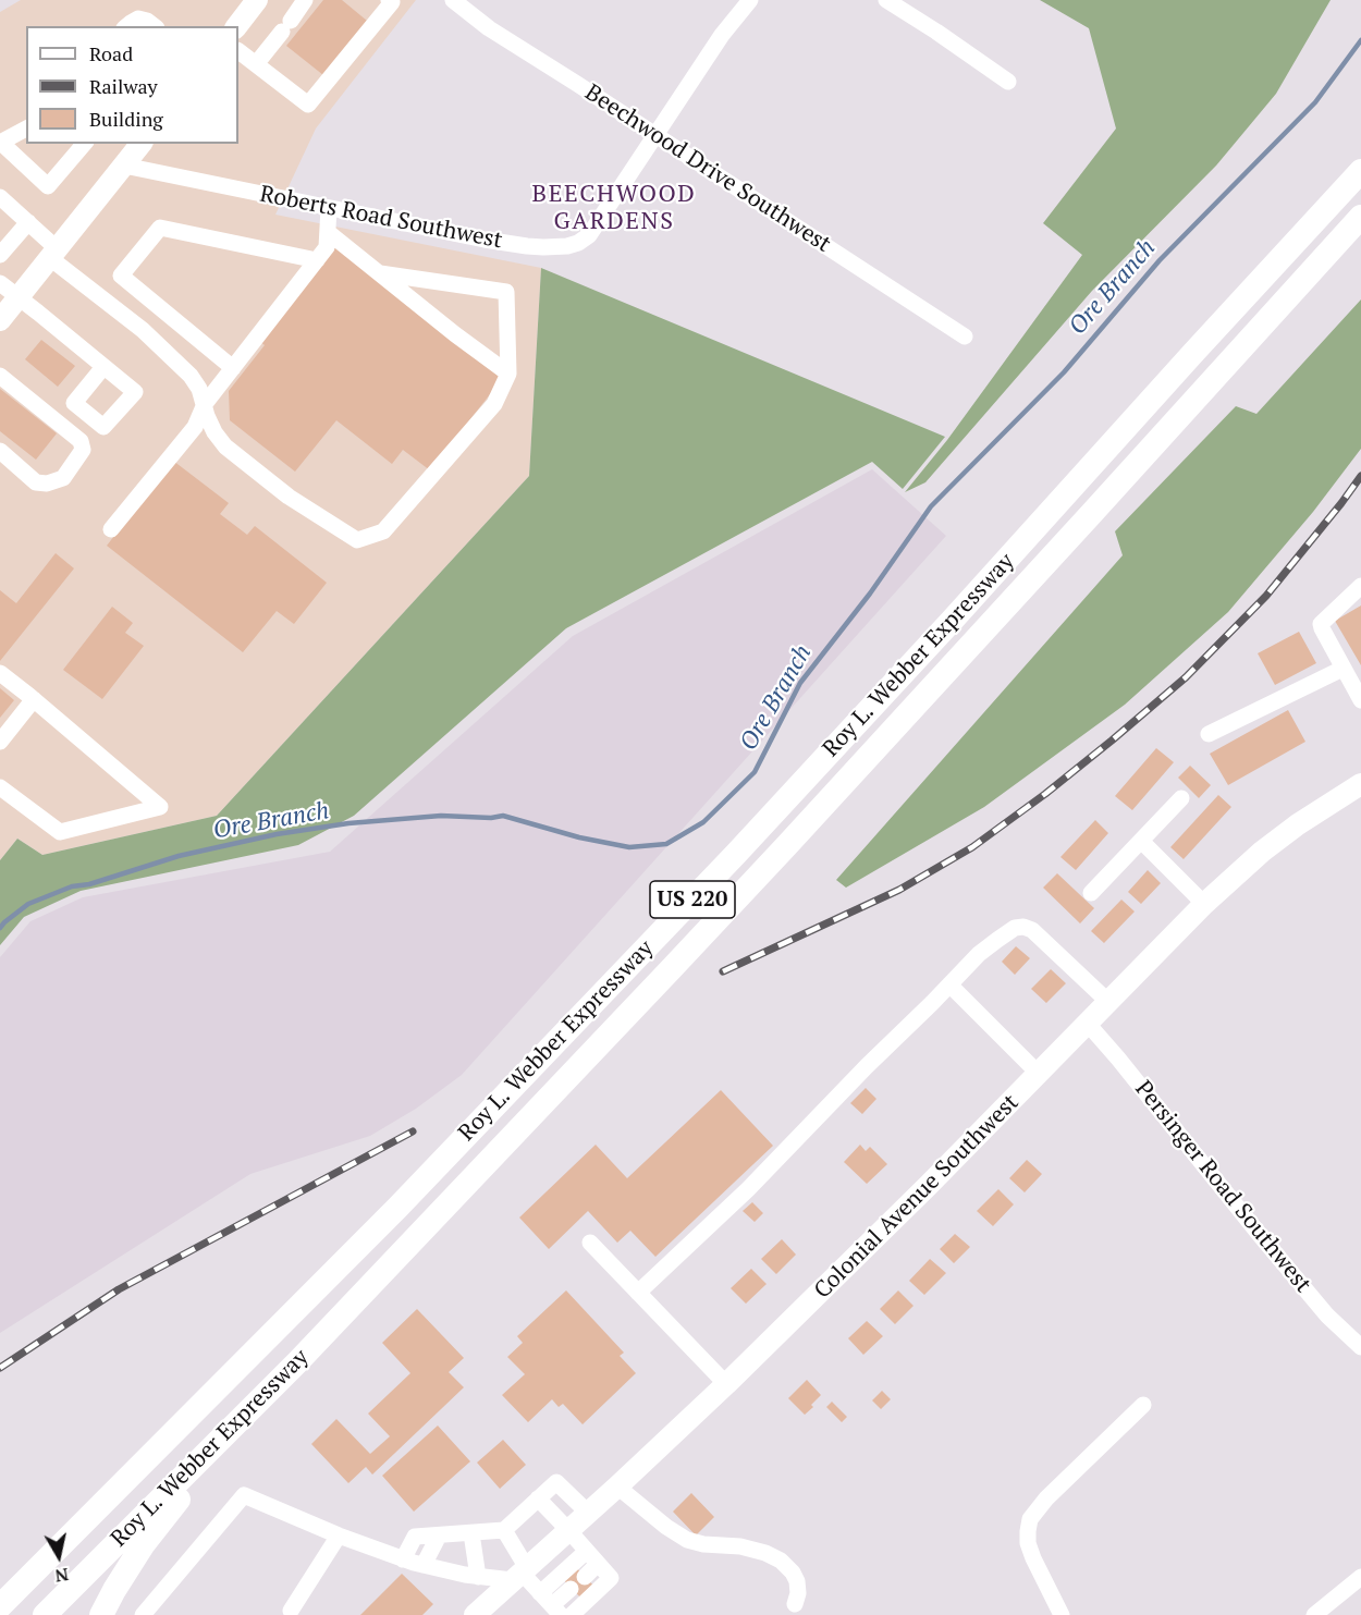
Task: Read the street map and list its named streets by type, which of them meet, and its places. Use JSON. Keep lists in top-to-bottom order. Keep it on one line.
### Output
{"streets":{"highway":["Roy L. Webber Expressway","US 220"],"main road":["Colonial Avenue Southwest"],"street":["Beechwood Drive Southwest","Roberts Road Southwest","Persinger Road Southwest"]},"crossings":[["Beechwood Drive Southwest","Roberts Road Southwest"],["Persinger Road Southwest","Colonial Avenue Southwest"]],"districts":["BEECHWOOD GARDENS"],"water":["Ore Branch"],"legend":["Road","Railway","Building"],"north":"bottom"}
